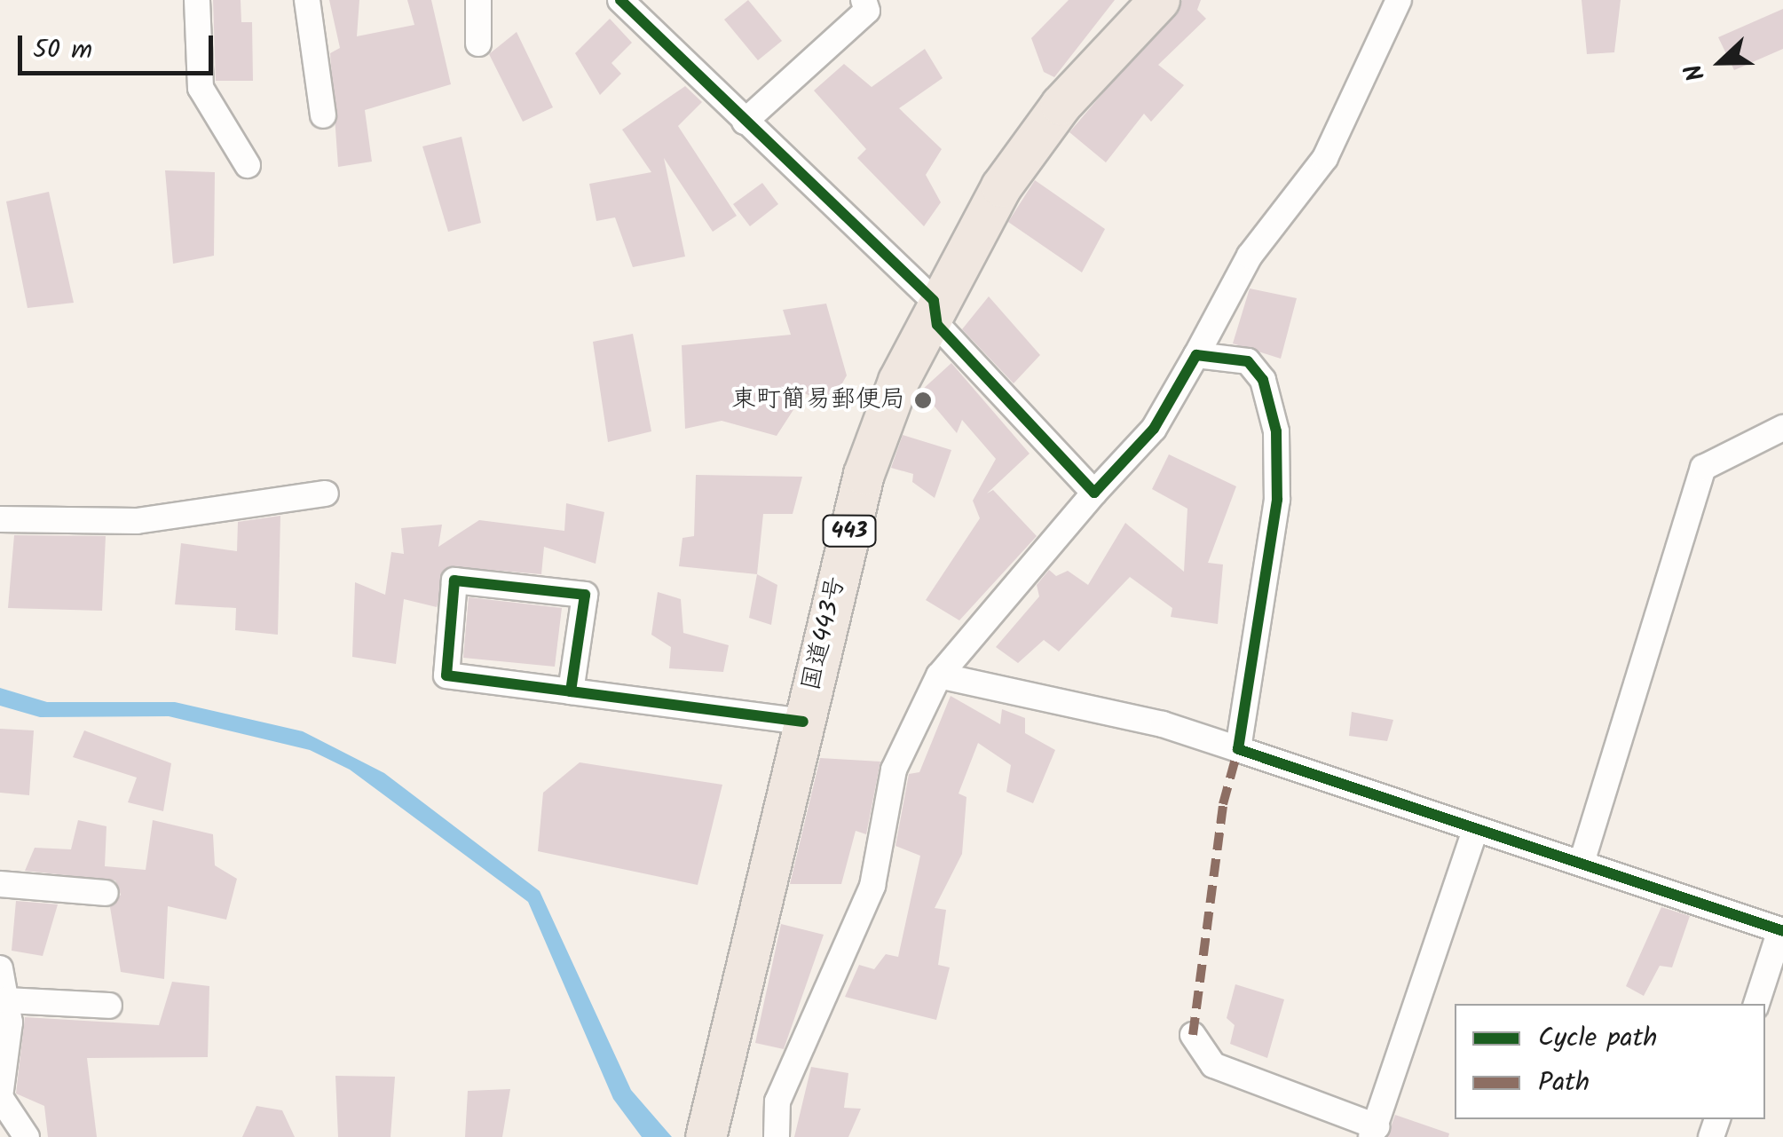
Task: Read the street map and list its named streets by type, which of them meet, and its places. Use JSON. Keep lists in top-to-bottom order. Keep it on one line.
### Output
{"streets":{"highway":["443","国道443号"]},"places":["東町簡易郵便局"],"legend":["Cycle path","Path"],"scale_bar":"50 m","north":"left"}
